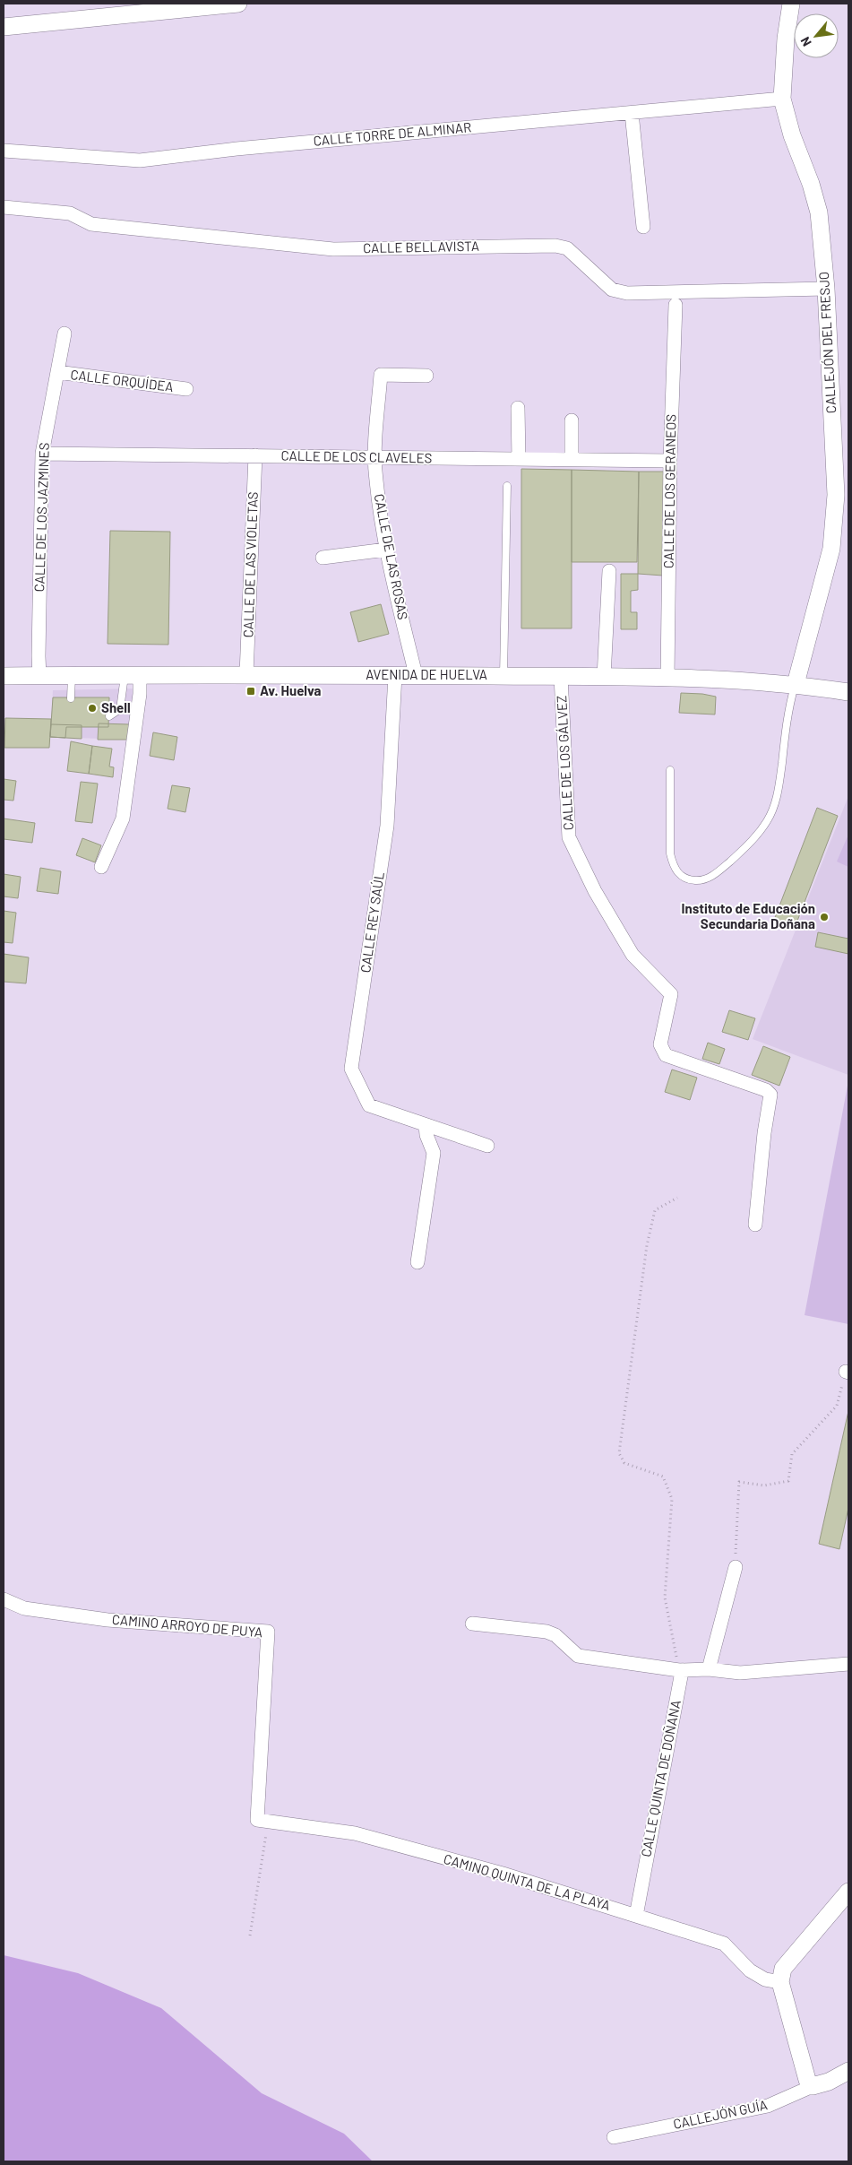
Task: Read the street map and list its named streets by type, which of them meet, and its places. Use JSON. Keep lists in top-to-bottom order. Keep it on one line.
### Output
{"streets":{"street":["CALLE TORRE DE ALMINAR","CALLE BELLAVISTA","CALLEJÓN DEL FRESJO","CALLE ORQUÍDEA","CALLE DE LOS CLAVELES","CALLE DE LOS GERANEOS","CALLE DE LOS JAZMINES","CALLE DE LAS ROSAS","CALLE DE LAS VIOLETAS","AVENIDA DE HUELVA","CALLE DE LOS GÁLVEZ","CALLE REY SAÚL","CAMINO ARROYO DE PUYA","CALLE QUINTA DE DOÑANA","CAMINO QUINTA DE LA PLAYA","CALLEJÓN GUÍA"]},"crossings":[["CALLE TORRE DE ALMINAR","CALLEJÓN DEL FRESJO"],["CALLE BELLAVISTA","CALLEJÓN DEL FRESJO"],["CALLEJÓN DEL FRESJO","AVENIDA DE HUELVA"],["CALLE ORQUÍDEA","CALLE DE LOS JAZMINES"],["CALLE DE LOS CLAVELES","CALLE DE LOS GERANEOS"],["CALLE DE LOS CLAVELES","CALLE DE LOS JAZMINES"],["CALLE DE LOS CLAVELES","CALLE DE LAS ROSAS"],["CALLE DE LOS CLAVELES","CALLE DE LAS VIOLETAS"],["CALLE DE LOS GERANEOS","AVENIDA DE HUELVA"],["CALLE DE LOS JAZMINES","AVENIDA DE HUELVA"],["CALLE DE LAS ROSAS","AVENIDA DE HUELVA"],["CALLE DE LAS VIOLETAS","AVENIDA DE HUELVA"],["AVENIDA DE HUELVA","CALLE DE LOS GÁLVEZ"],["AVENIDA DE HUELVA","CALLE REY SAÚL"],["CAMINO ARROYO DE PUYA","CAMINO QUINTA DE LA PLAYA"],["CALLE QUINTA DE DOÑANA","CAMINO QUINTA DE LA PLAYA"]],"places":{"transit":["Av. Huelva"],"other":["Shell","Instituto de Educación Secundaria Doñana"]},"north":"bottom left"}
